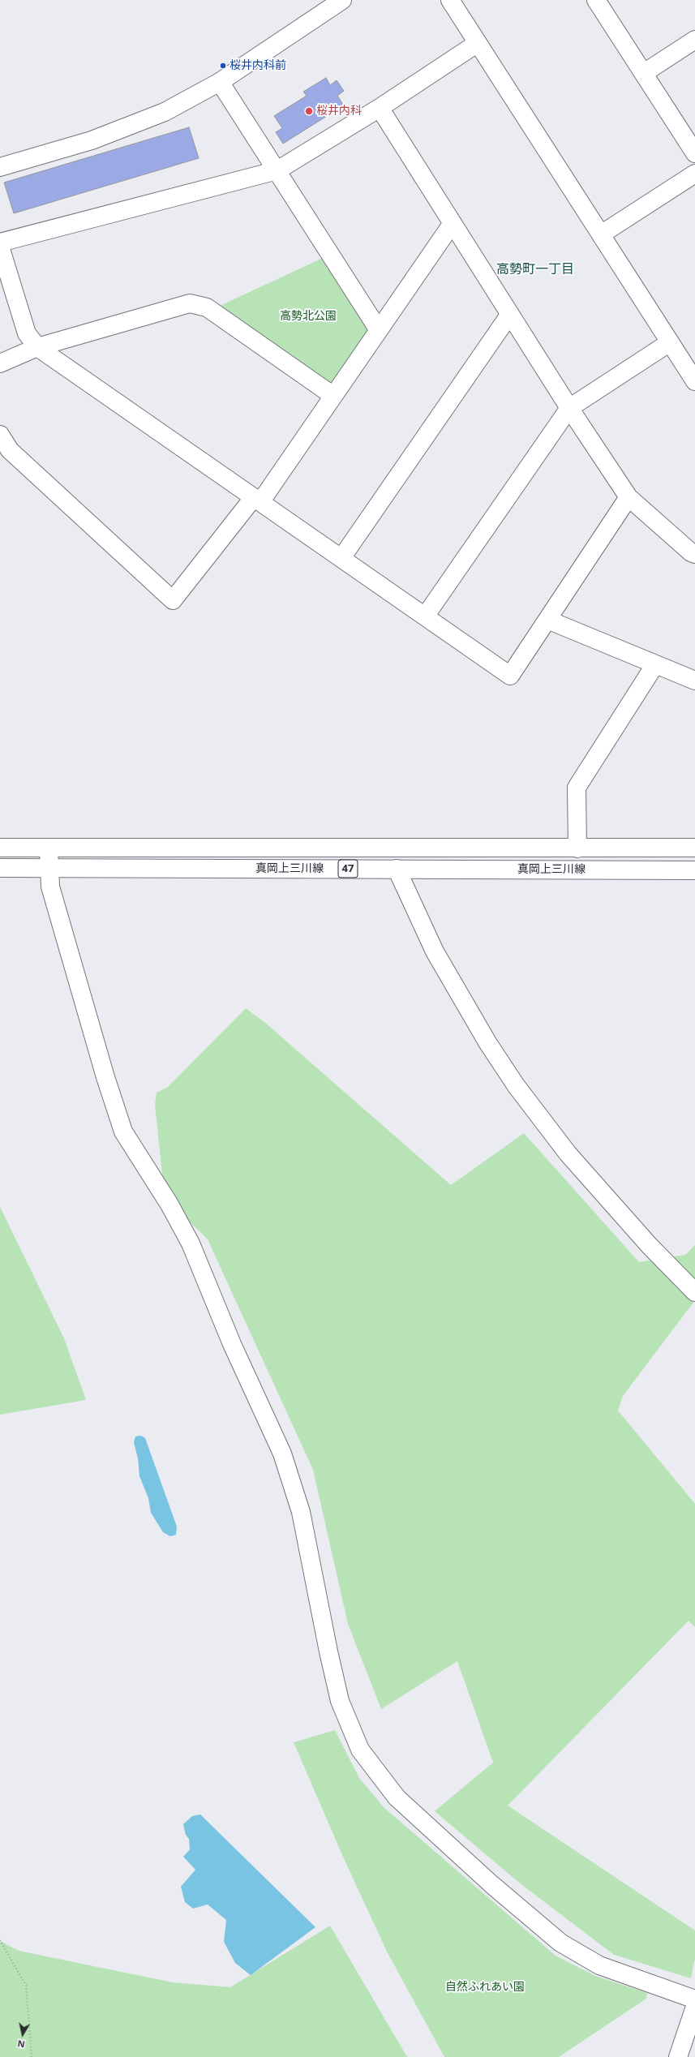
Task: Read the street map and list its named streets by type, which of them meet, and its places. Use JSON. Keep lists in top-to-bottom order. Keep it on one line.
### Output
{"streets":{"street":["真岡上三川線","47"]},"districts":["高勢町一丁目"],"parks":["高勢北公園","自然ふれあい園"],"places":["桜井内科前","桜井内科"],"north":"bottom"}
